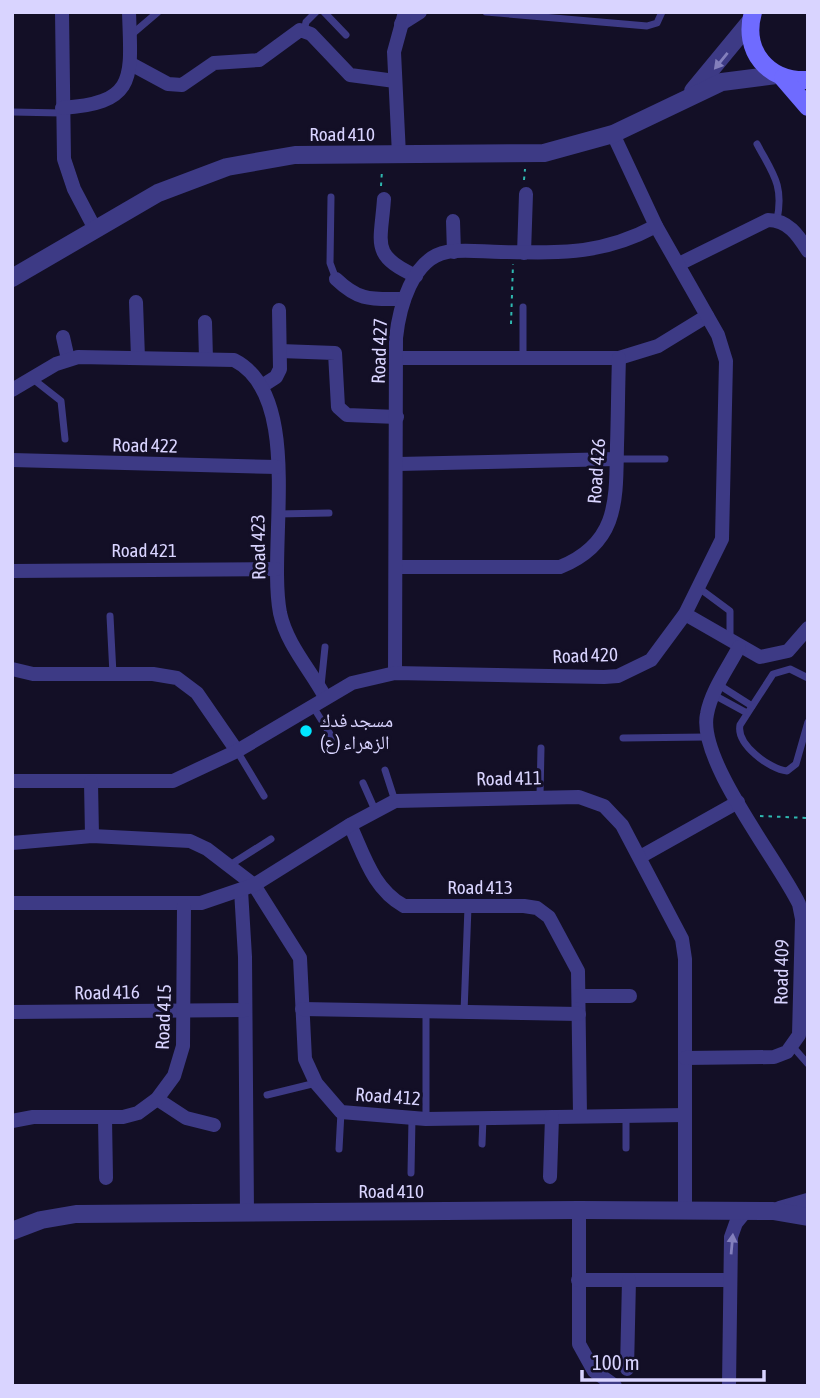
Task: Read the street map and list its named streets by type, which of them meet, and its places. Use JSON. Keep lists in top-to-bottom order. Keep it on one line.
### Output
{"streets":{"street":["Road 410","Road 427","Road 422","Road 426","Road 423","Road 421","Road 420","Road 411","Road 413","Road 409","Road 416","Road 415","Road 412"]},"crossings":[["Road 410","Road 420"],["Road 410","Road 411"],["Road 427","Road 426"],["Road 427","Road 420"],["Road 422","Road 423"],["Road 423","Road 421"],["Road 423","Road 420"],["Road 411","Road 413"],["Road 411","Road 415"],["Road 411","Road 412"],["Road 413","Road 412"],["Road 416","Road 415"]],"places":["مسجد فدك الزهراء (ع)"],"scale_bar":"100 m"}
